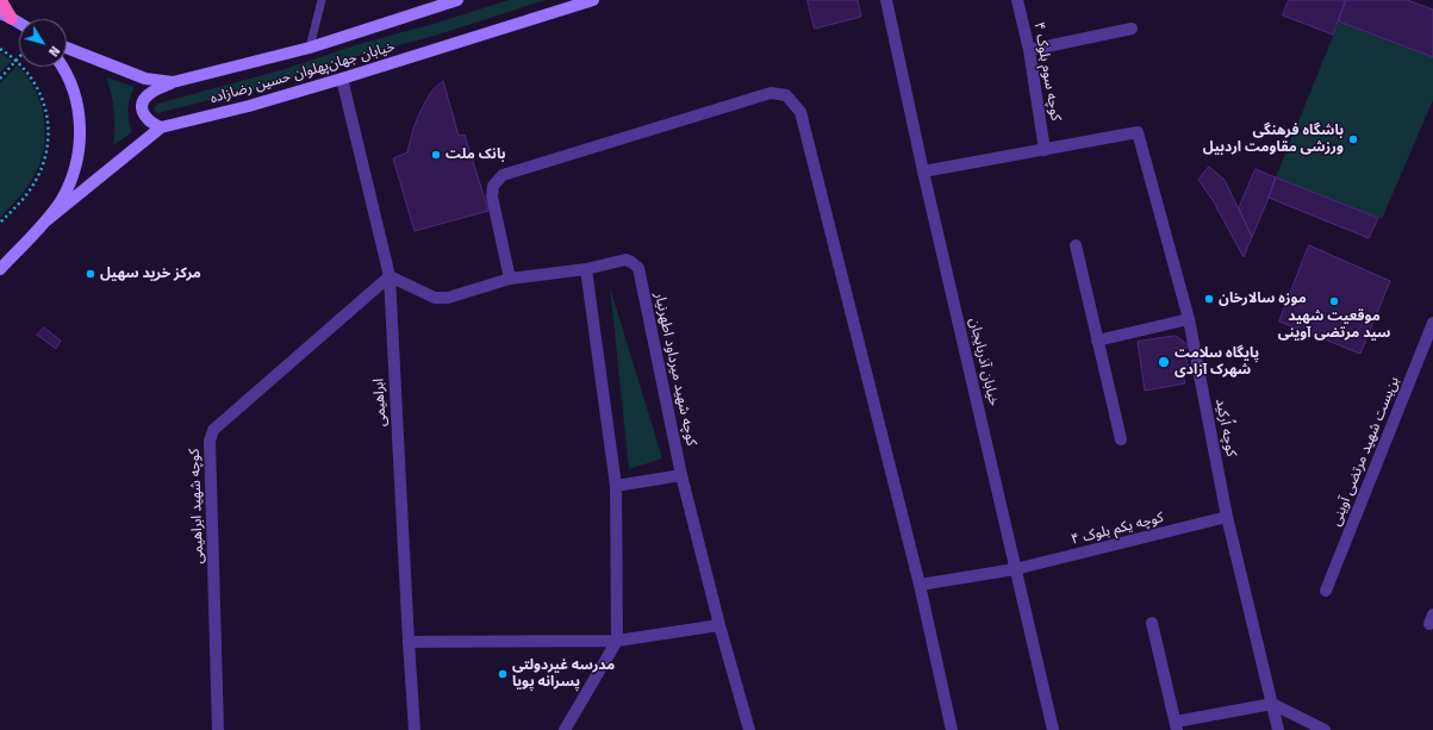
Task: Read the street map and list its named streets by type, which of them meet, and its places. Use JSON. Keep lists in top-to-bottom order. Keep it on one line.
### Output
{"streets":{"main road":["خیابان جهان‌پهلوان حسین رضا‌زاده"],"street":["کوچه سوم بلوک ۴","خیابان آذربایجان","کوچه شهید میرداود اطهرنیار","ابراهیمی","کوچه اُرکید","بن‌بست شهید مرتضی آوینی","کوچه شهید ابراهیمی","کوچه یکم بلوک ۴"]},"crossings":[["کوچه سوم بلوک ۴","کوچه اُرکید"],["خیابان جهان‌پهلوان حسین رضا‌زاده","ابراهیمی"],["خیابان آذربایجان","کوچه یکم بلوک ۴"],["کوچه شهید میرداود اطهرنیار","ابراهیمی"],["کوچه شهید میرداود اطهرنیار","کوچه شهید ابراهیمی"],["ابراهیمی","کوچه شهید ابراهیمی"],["کوچه اُرکید","کوچه یکم بلوک ۴"]],"places":["باشگاه فرهنگی ورزشی مقاومت اردبیل","بانک ملت","مرکز خرید سهیل","موزه سالارخان","موقعیت شهید سید مرتضی آوینی","پایگاه سلامت شهرک آزادی","مدرسه غیردولتی پسرانه پویا"],"north":"bottom right"}
